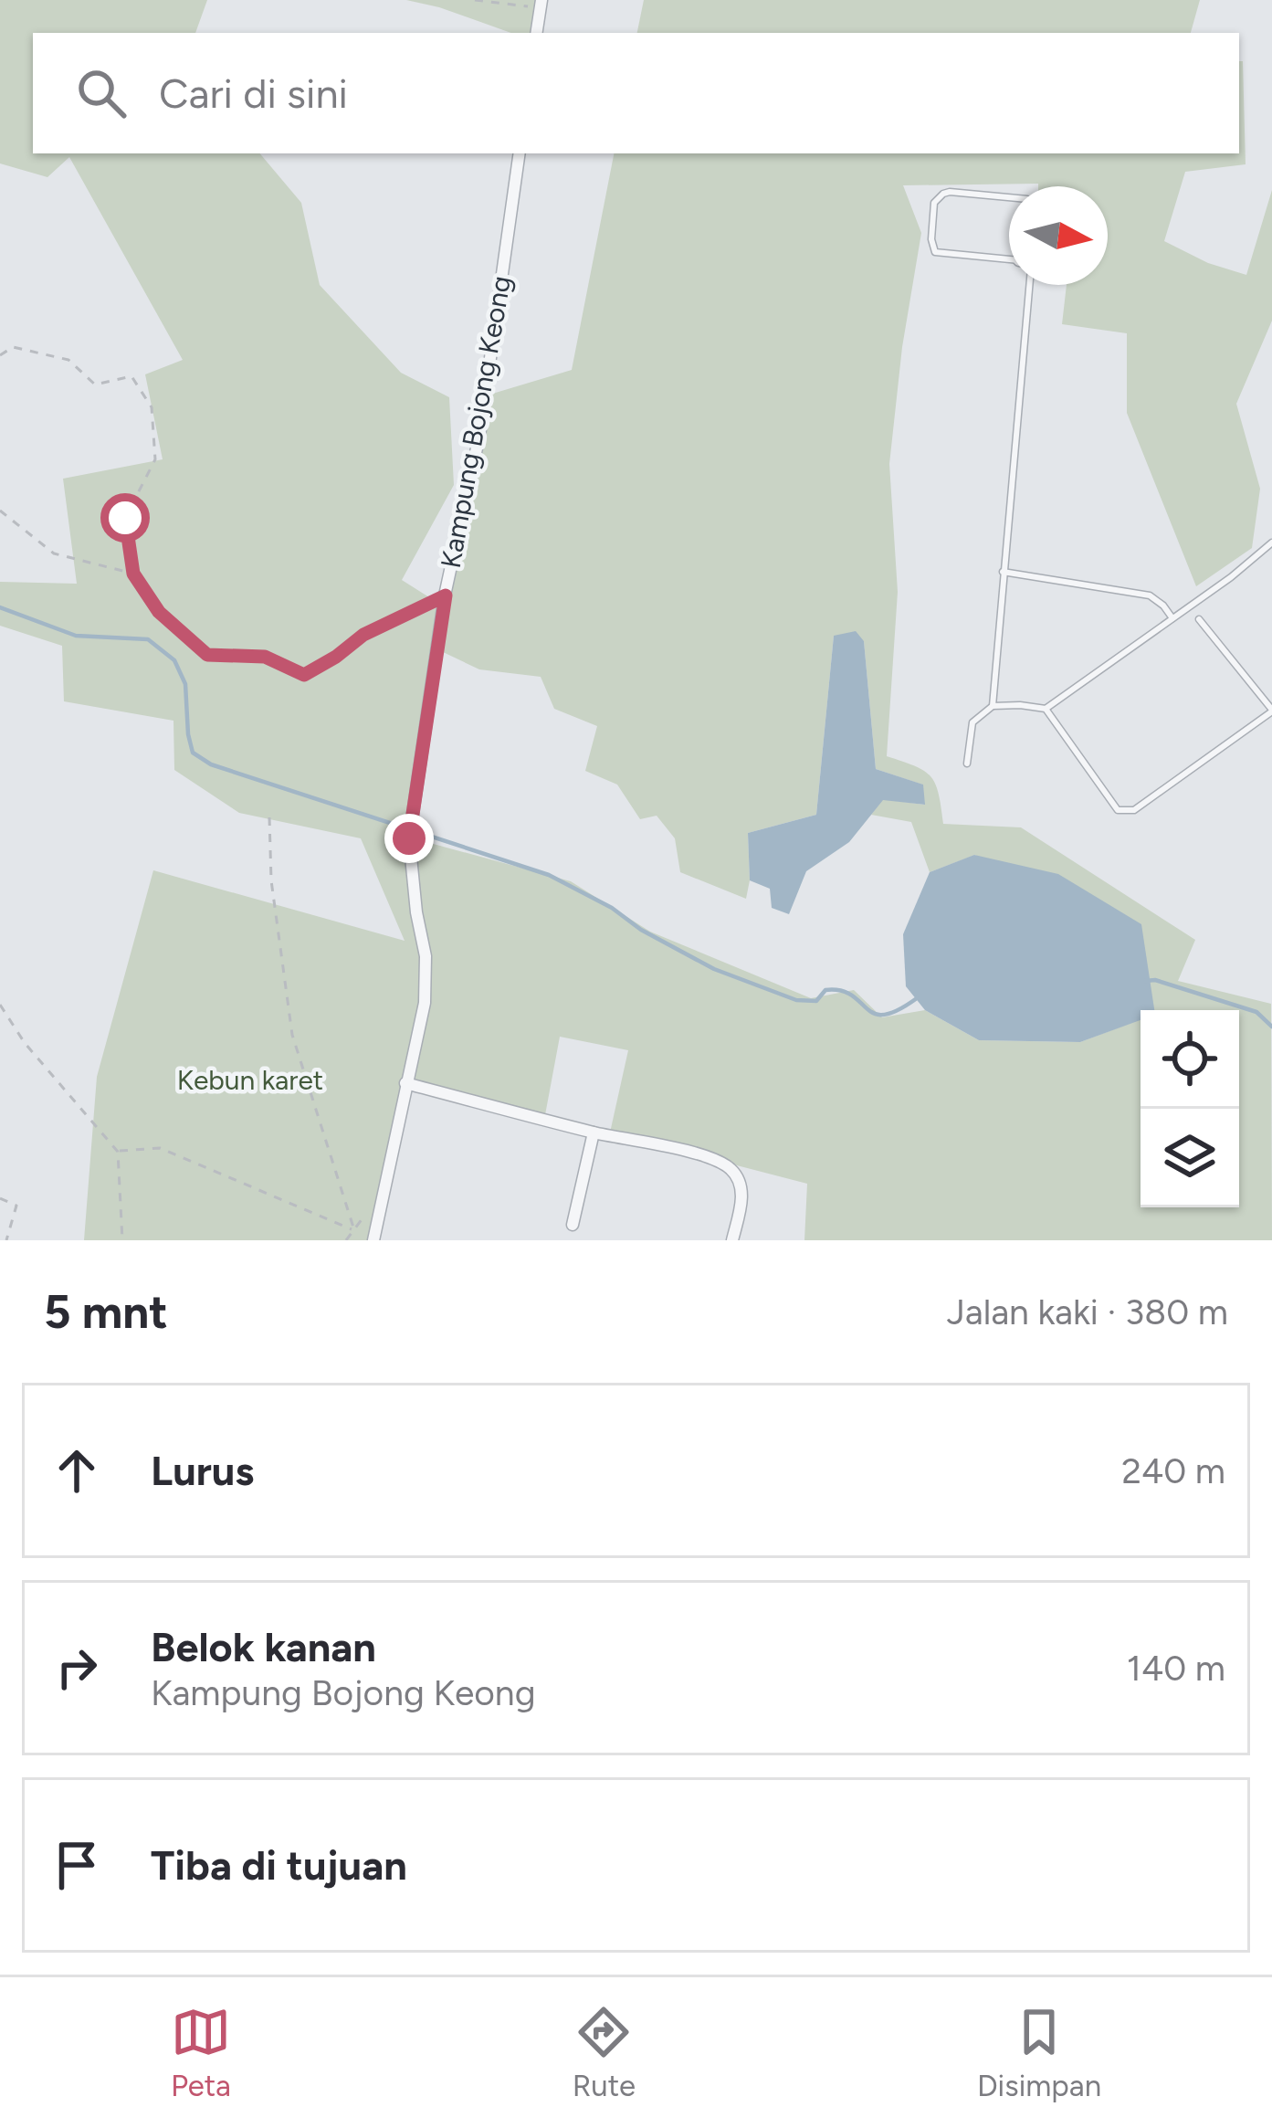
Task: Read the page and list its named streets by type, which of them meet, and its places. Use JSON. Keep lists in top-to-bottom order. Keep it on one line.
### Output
{"streets":{"street":["Kampung Bojong Keong"]},"parks":["Kebun karet"],"north":"right","page":{"search":"Cari di sini","heading":["5 mnt","Jalan kaki · 380 m"],"list":[["Lurus","240 m"],["Belok kanan","Kampung Bojong Keong","140 m"],"Tiba di tujuan"],"nav":["Peta","Rute","Disimpan"]}}
